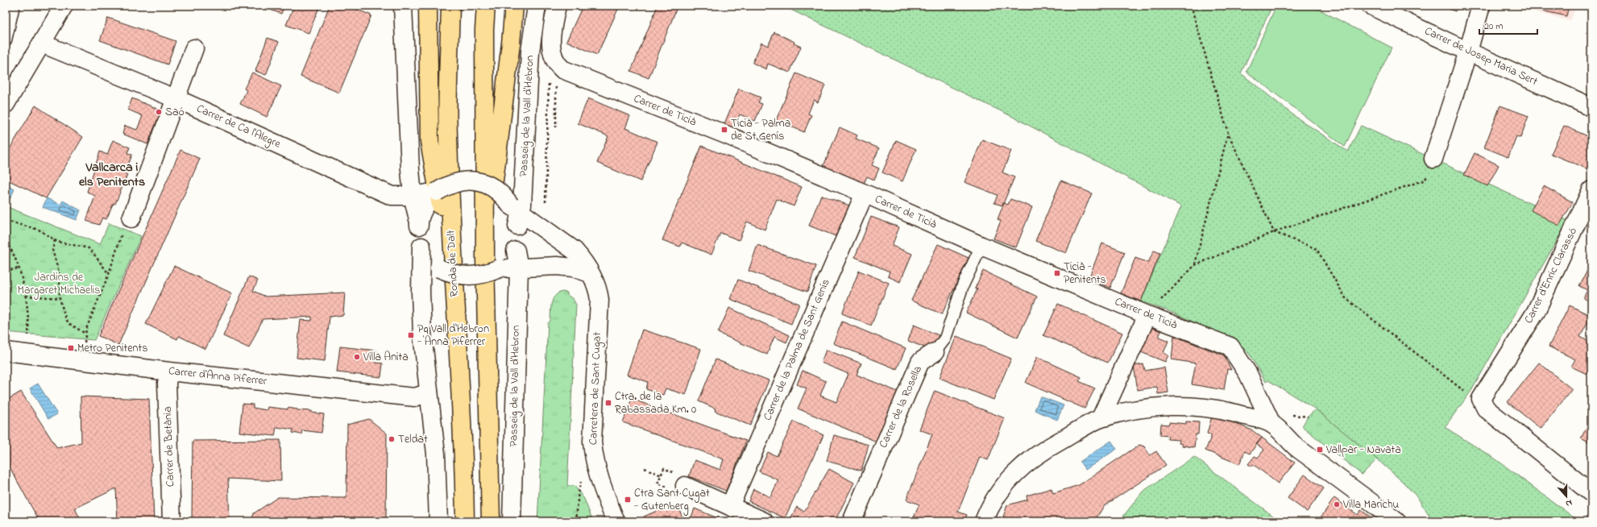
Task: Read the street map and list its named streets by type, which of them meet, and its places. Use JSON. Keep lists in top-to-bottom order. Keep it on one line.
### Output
{"streets":{"highway":["Ronda de Dalt"],"street":["Carrer de Josep Maria Sert","Carrer de Ticià","Passeig de la Vall d'Hebron","Carrer de Ca l'Alegre","Carrer d'Enric Clarassó","Carrer de la Palma de Sant Genís","Carrer d'Anna Piferrer","Carretera de Sant Cugat","Carrer de la Rosella","Carrer de Betània"]},"crossings":[["Carrer de Ticià","Carrer de la Palma de Sant Genís"],["Carrer de Ticià","Carrer de la Rosella"],["Passeig de la Vall d'Hebron","Carrer de Ca l'Alegre"],["Passeig de la Vall d'Hebron","Carretera de Sant Cugat"],["Carrer de Ca l'Alegre","Carretera de Sant Cugat"],["Carrer d'Anna Piferrer","Carrer de Betània"]],"districts":["Vallcarca i els Penitents"],"parks":["Jardins de Margaret Michaelis"],"places":{"other":["Saó","Villa Anita","Teldat","Villa Marichu"],"transit":["Ticià - Palma de St Genís","Ticià - Penitents","Pg Vall d'Hebron - Anna Piferrer","Metro Penitents","Ctra. de la Rabassada Km. 0","Vallpar - Navata","Ctra Sant Cugat - Gutenberg"]},"scale_bar":"20 m","north":"bottom"}
